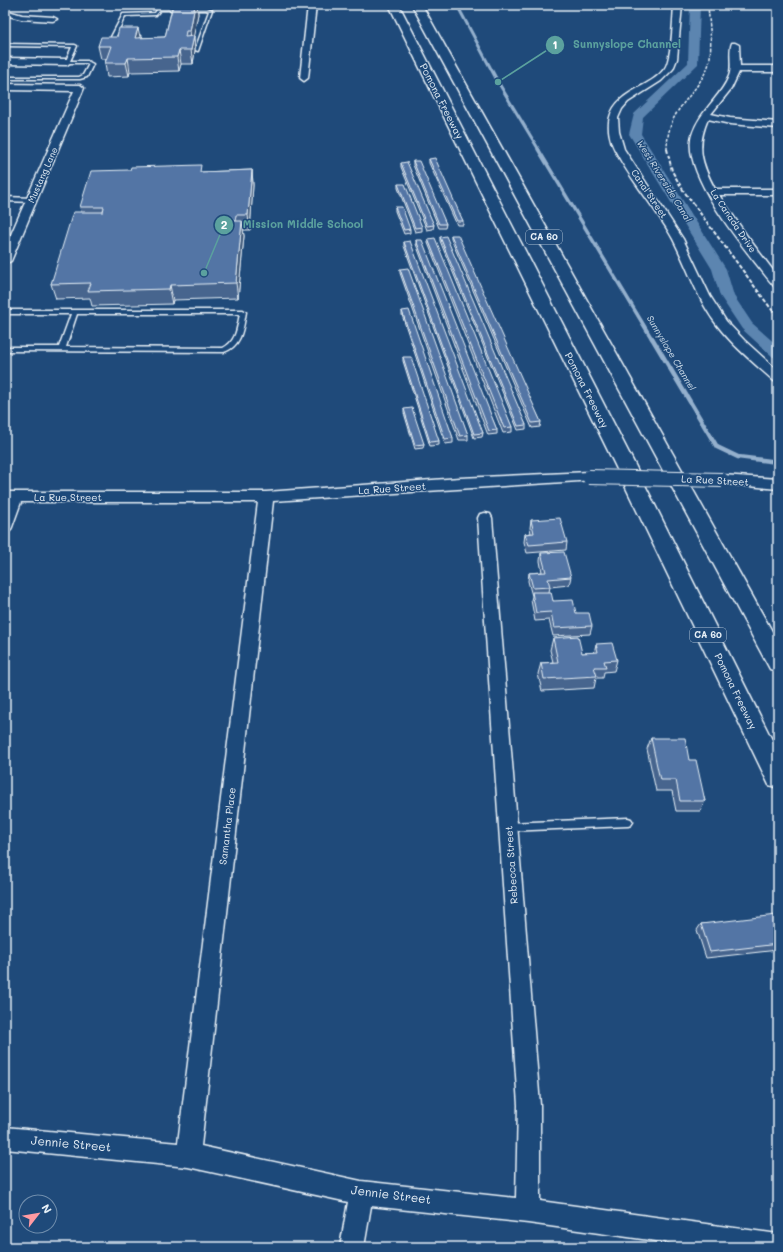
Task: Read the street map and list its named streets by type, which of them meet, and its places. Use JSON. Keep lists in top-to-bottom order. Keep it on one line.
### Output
{"streets":{"highway":["Pomona Freeway","CA 60"],"street":["Mustang Lane","Canal Street","La Canada Drive","La Rue Street","Samantha Place","Rebecca Street","Jennie Street"]},"crossings":[["La Rue Street","Samantha Place"],["Samantha Place","Jennie Street"],["Rebecca Street","Jennie Street"]],"water":["West Riverside Canal","Sunnyslope Channel"],"places":["Sunnyslope Channel","Mission Middle School"],"north":"top right"}
